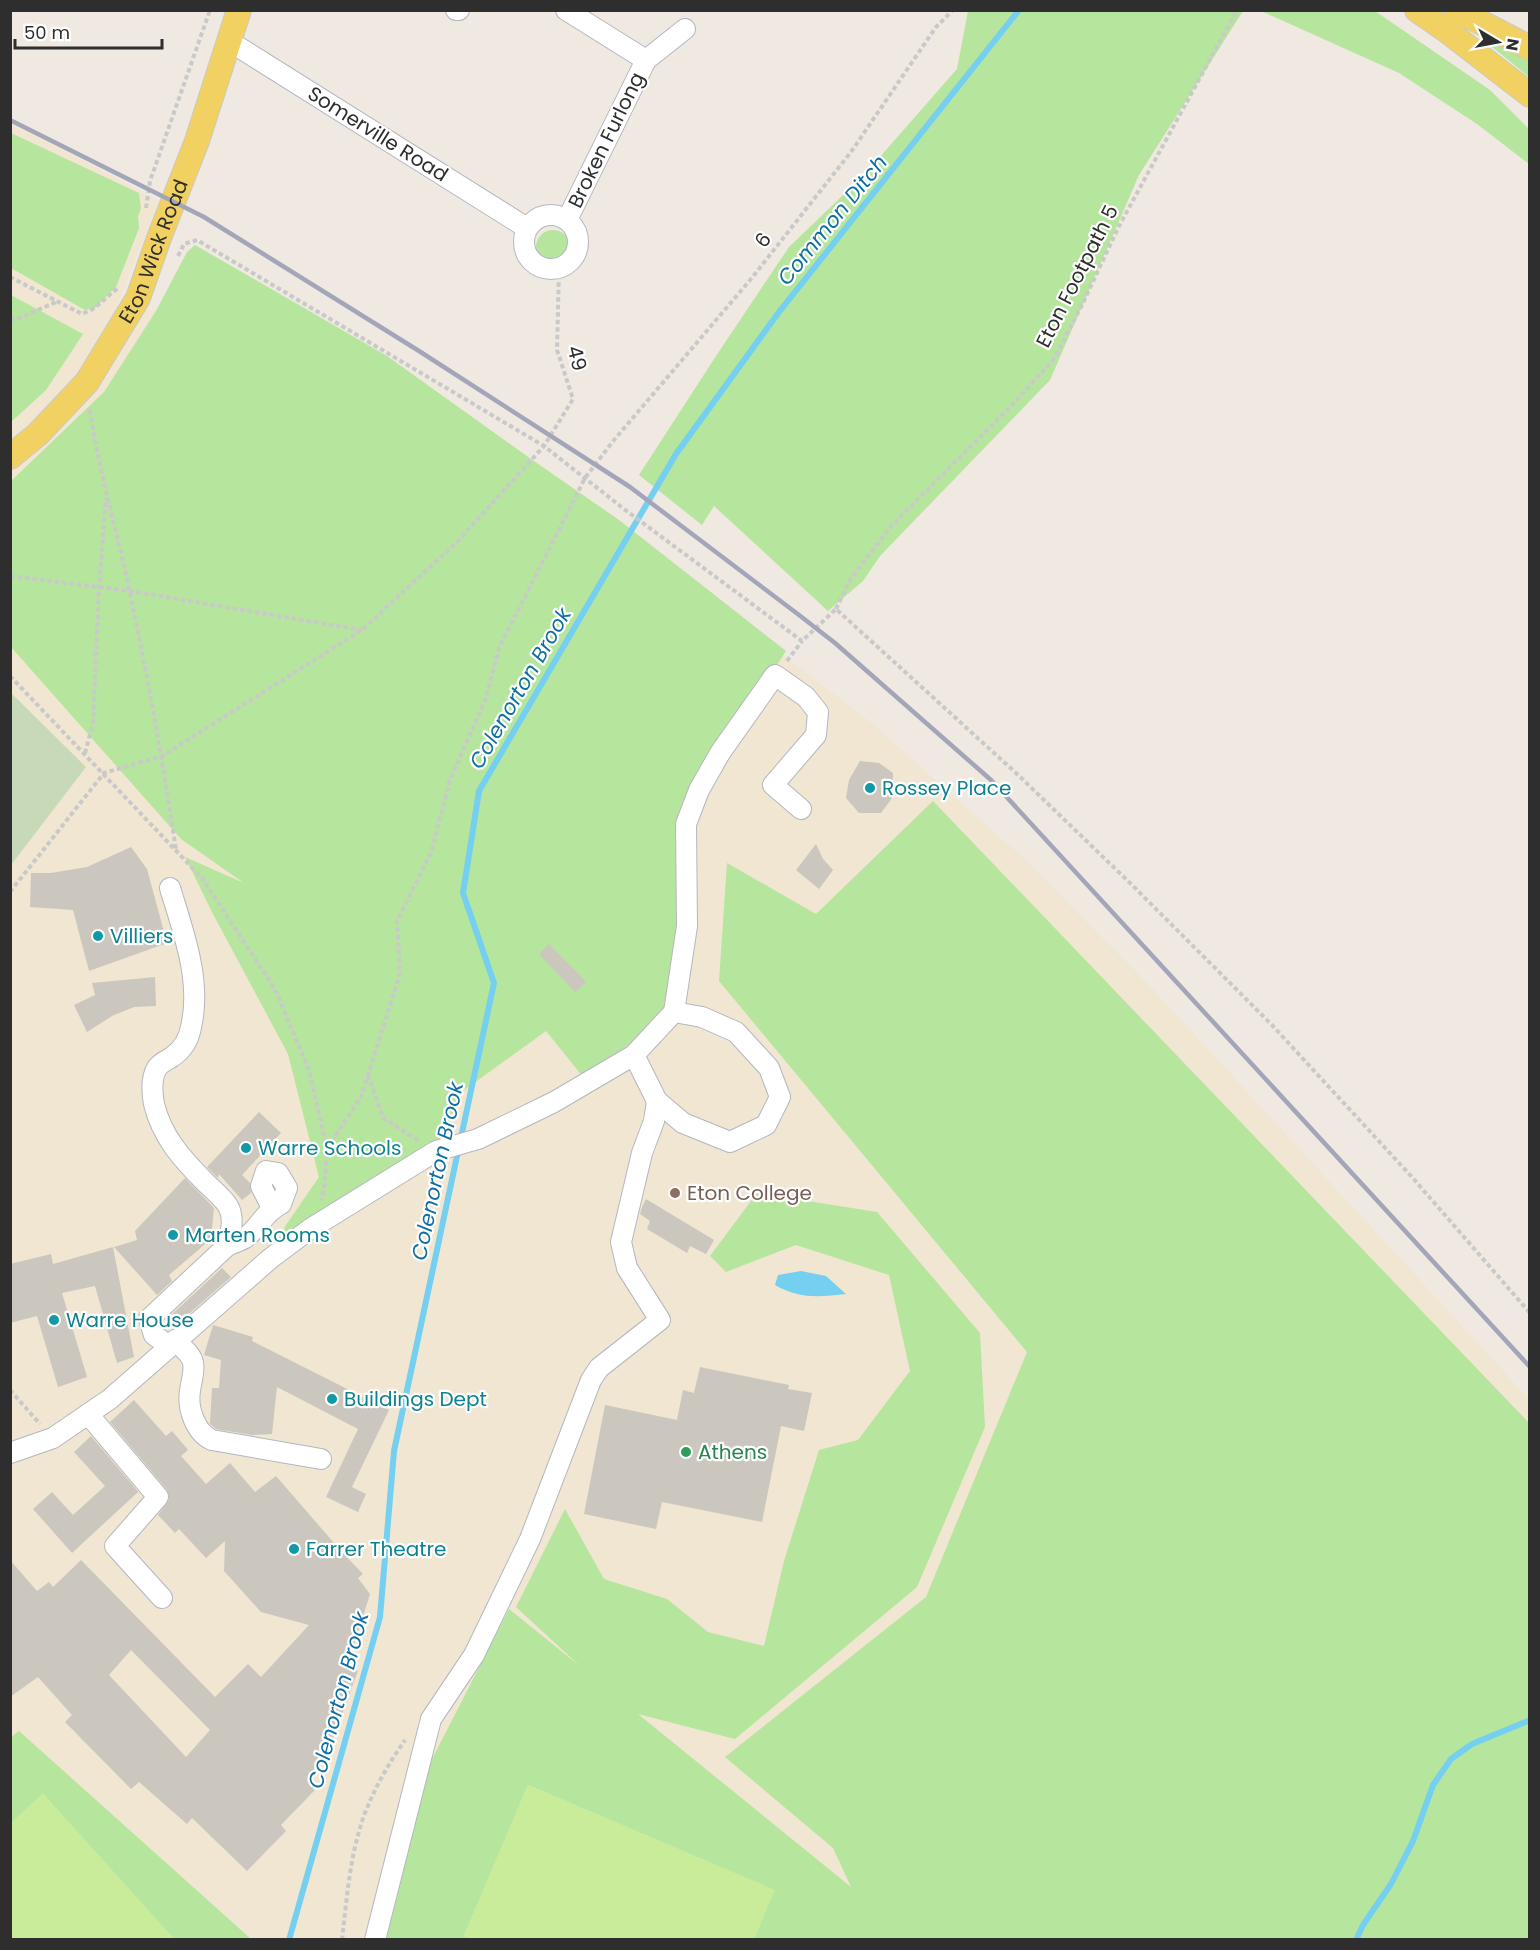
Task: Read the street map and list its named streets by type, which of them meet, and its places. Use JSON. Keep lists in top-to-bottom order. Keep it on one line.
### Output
{"streets":{"main road":["Eton Wick Road"],"street":["Somerville Road","Broken Furlong"],"path":["6","Eton Footpath 5","49"]},"crossings":[["Somerville Road","Broken Furlong"],["Somerville Road","Eton Wick Road"],["Somerville Road","49"],["Broken Furlong","49"]],"water":["Common Ditch","Colenorton Brook"],"places":["Rossey Place","Villiers","Warre Schools","Eton College","Marten Rooms","Warre House","Buildings Dept","Athens","Farrer Theatre"],"scale_bar":"50 m","north":"right"}
